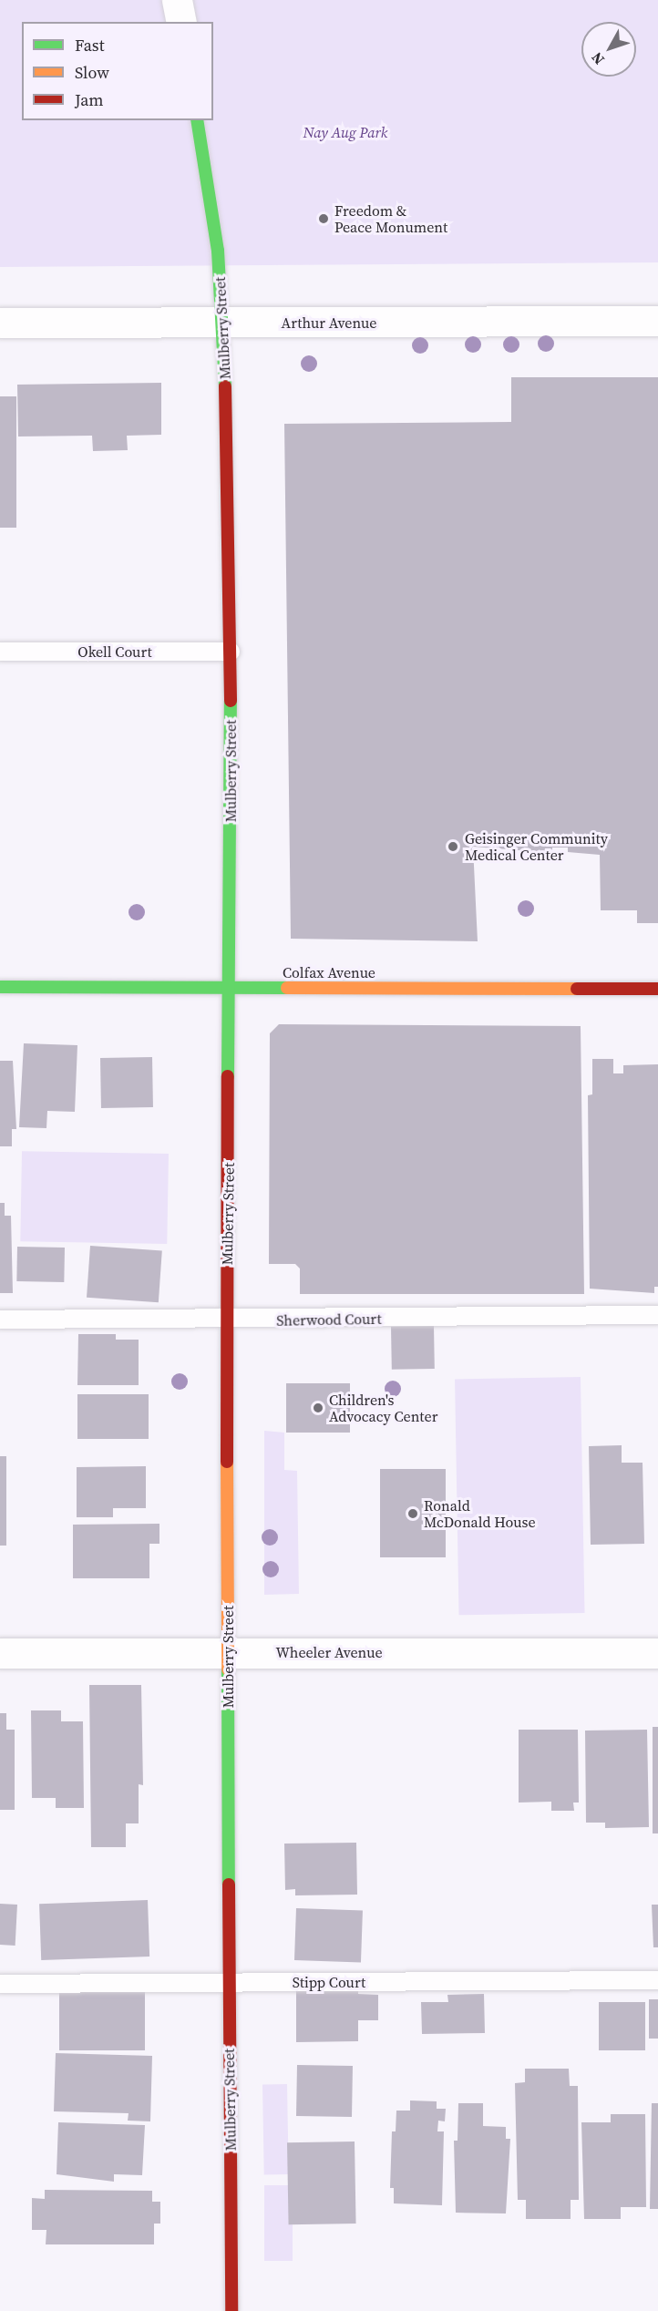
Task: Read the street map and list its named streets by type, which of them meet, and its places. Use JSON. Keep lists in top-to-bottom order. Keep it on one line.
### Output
{"streets":{"street":["Arthur Avenue","Mulberry Street","Colfax Avenue","Wheeler Avenue"],"lane":["Okell Court","Sherwood Court","Stipp Court"]},"crossings":[["Arthur Avenue","Mulberry Street"],["Mulberry Street","Okell Court"],["Mulberry Street","Colfax Avenue"],["Mulberry Street","Sherwood Court"],["Mulberry Street","Wheeler Avenue"],["Mulberry Street","Stipp Court"]],"parks":["Nay Aug Park"],"places":["Freedom & Peace Monument","Geisinger Community Medical Center","Children's Advocacy Center","Ronald McDonald House"],"legend":["Fast","Slow","Jam"],"north":"bottom left"}
